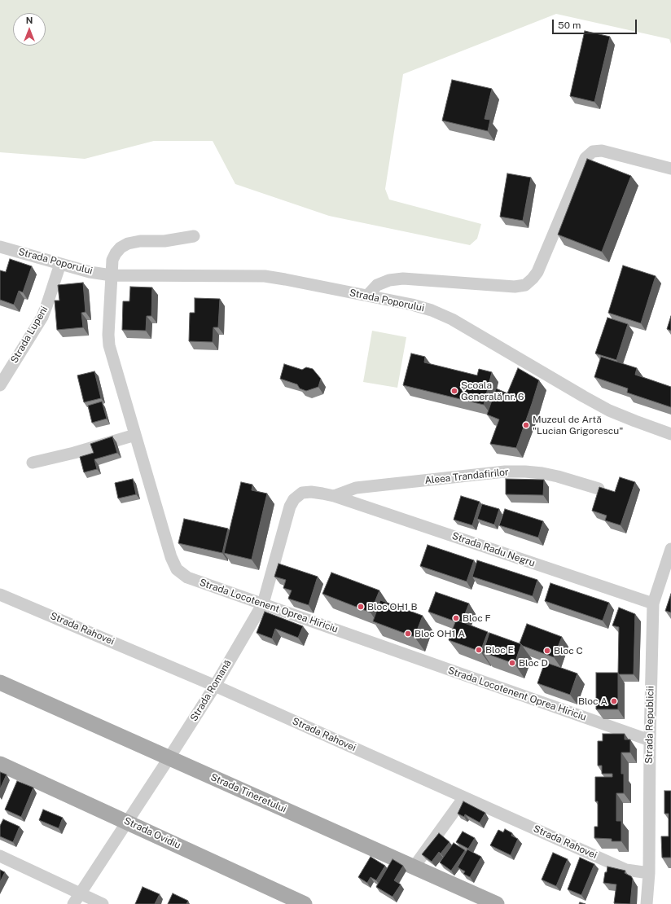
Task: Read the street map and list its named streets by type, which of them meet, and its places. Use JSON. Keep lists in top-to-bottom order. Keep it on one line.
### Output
{"streets":{"main road":["Strada Tineretului","Strada Ovidiu"],"street":["Strada Poporului","Strada Lupeni","Aleea Trandafirilor","Strada Radu Negru","Strada Locotenent Oprea Hiriciu","Strada Rahovei","Strada Romană","Strada Republicii"]},"crossings":[["Strada Poporului","Strada Lupeni"],["Strada Poporului","Strada Locotenent Oprea Hiriciu"],["Aleea Trandafirilor","Strada Radu Negru"],["Aleea Trandafirilor","Strada Romană"],["Strada Radu Negru","Strada Romană"],["Strada Radu Negru","Strada Republicii"],["Strada Locotenent Oprea Hiriciu","Strada Romană"],["Strada Locotenent Oprea Hiriciu","Strada Republicii"],["Strada Rahovei","Strada Romană"],["Strada Rahovei","Strada Republicii"],["Strada Romană","Strada Tineretului"],["Strada Romană","Strada Ovidiu"]],"places":["Școala Generală nr. 6","Muzeul de Artă \"Lucian Grigorescu\"","Bloc OH1 B","Bloc F","Bloc OH1 A","Bloc E","Bloc C","Bloc D","Bloc A"],"scale_bar":"50 m","north":"top"}
